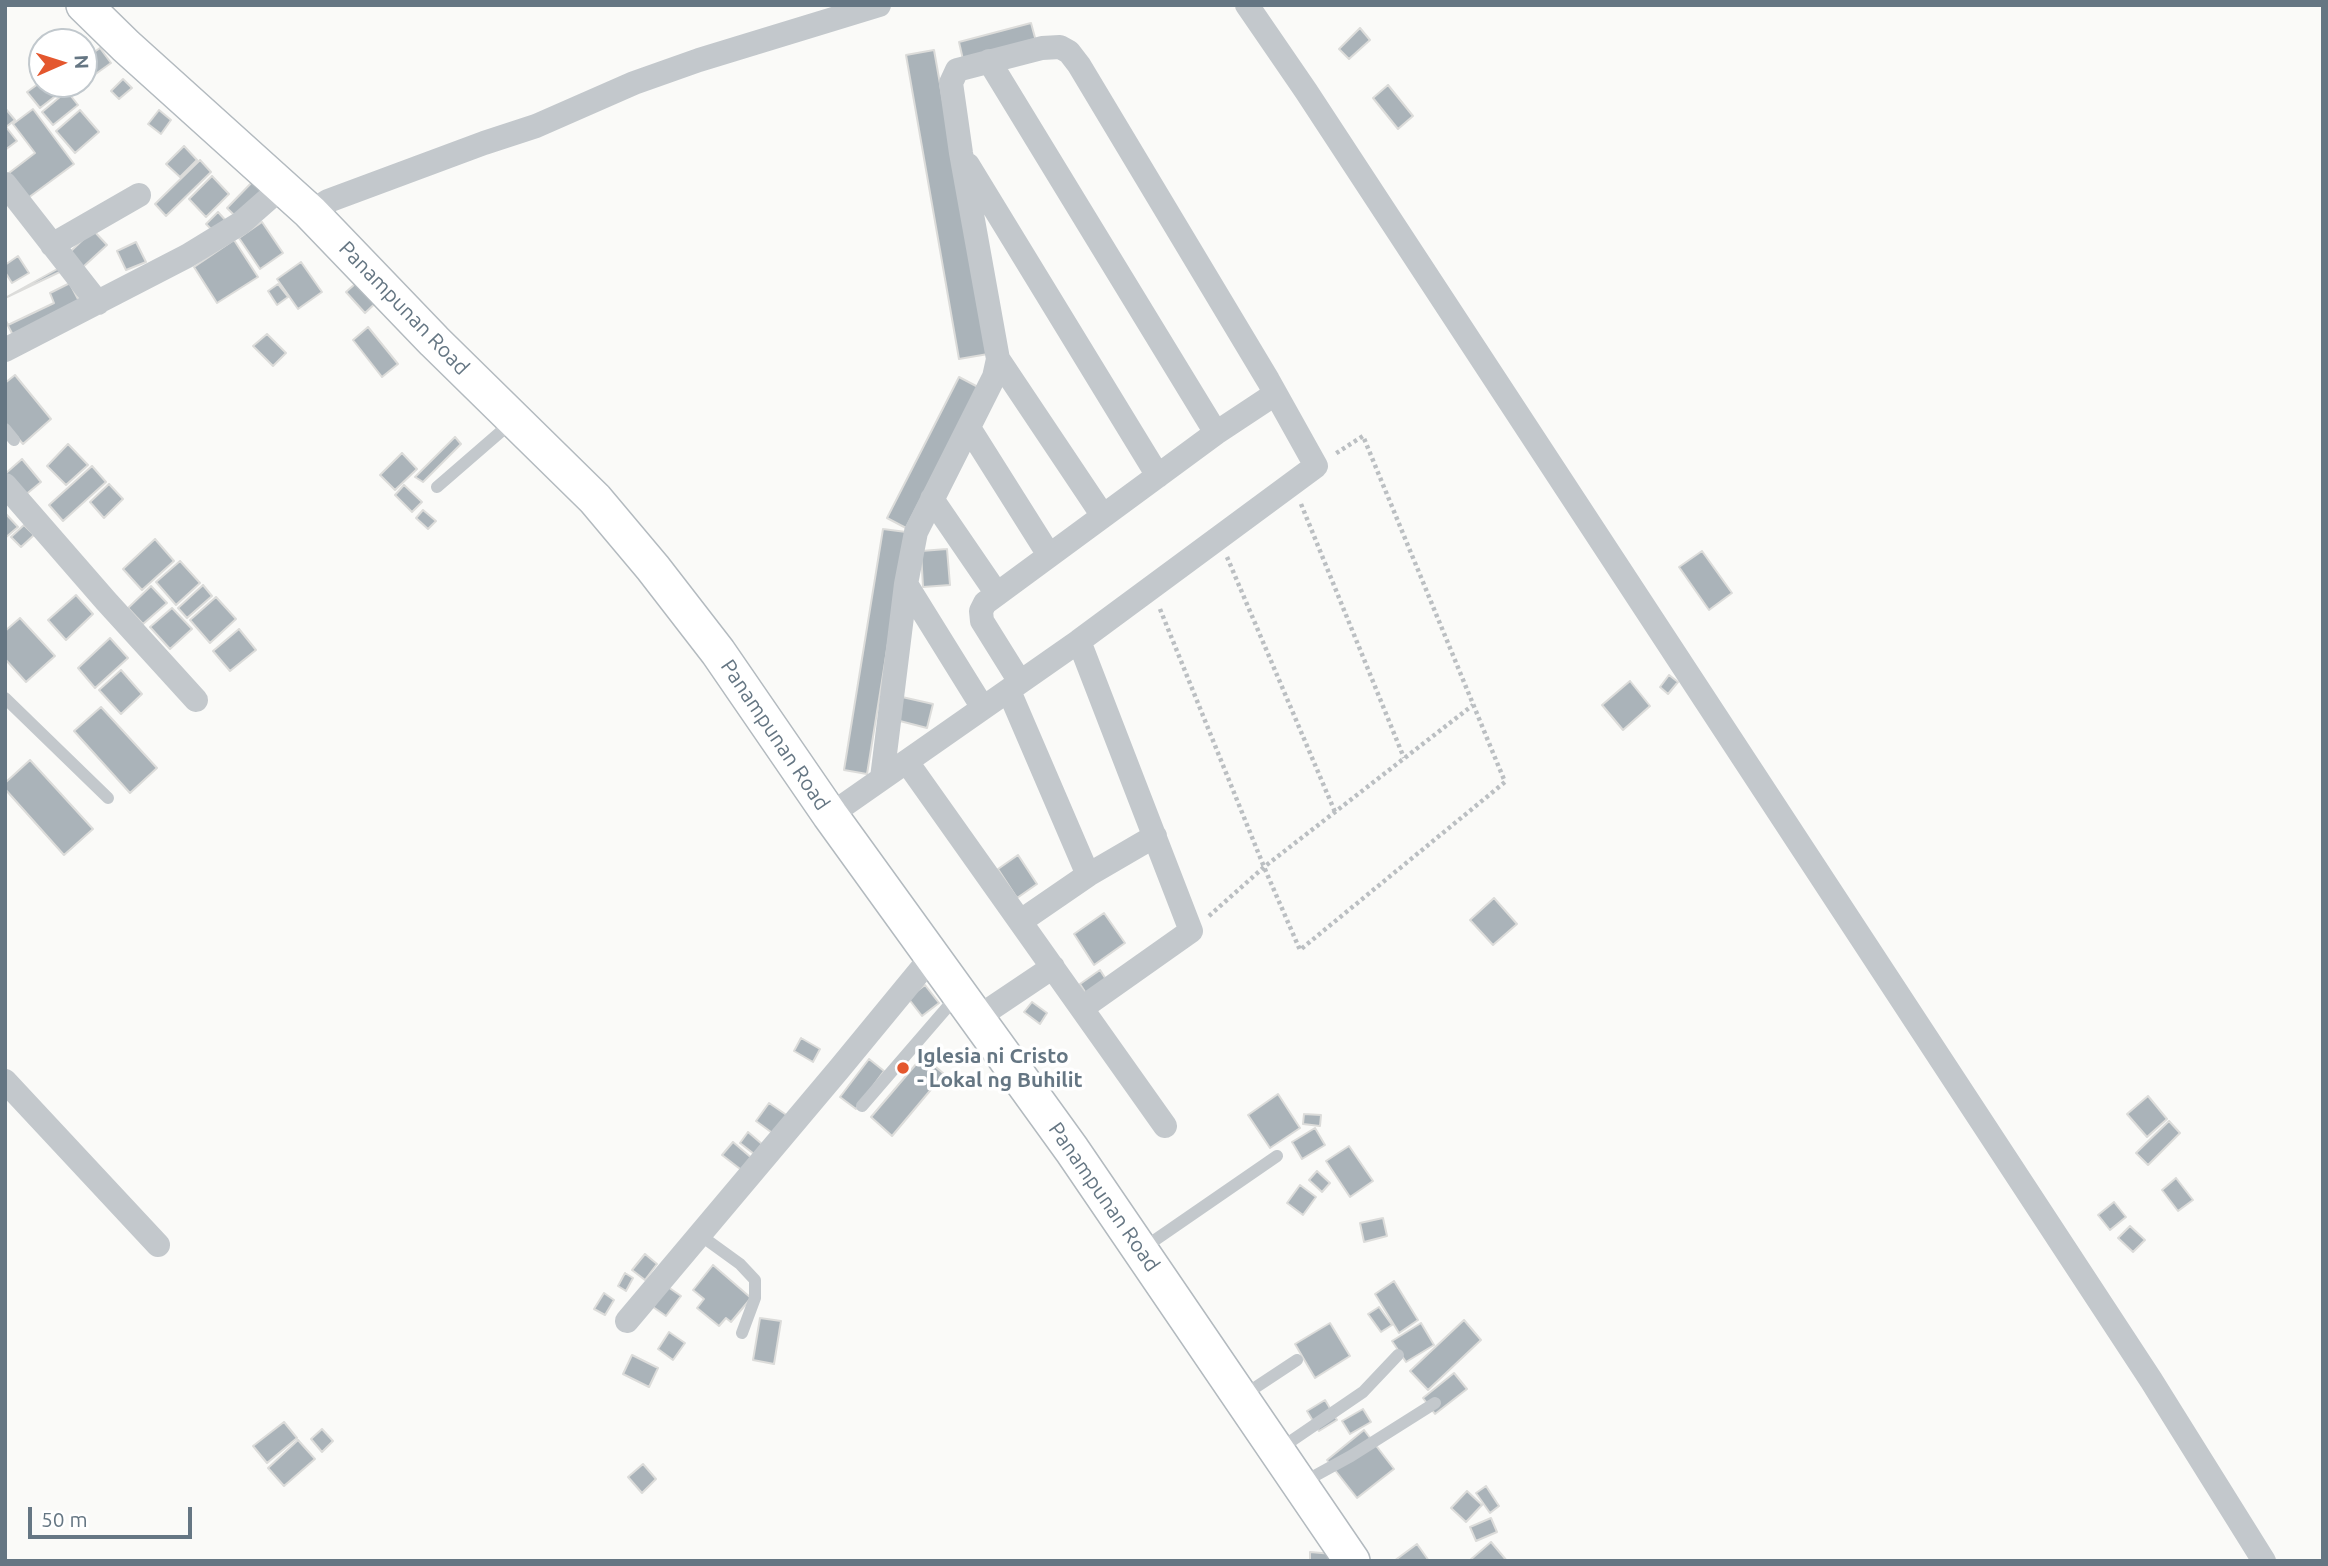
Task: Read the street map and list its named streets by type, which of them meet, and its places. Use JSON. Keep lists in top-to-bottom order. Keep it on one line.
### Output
{"streets":{"street":["Panampunan Road"]},"places":["Iglesia ni Cristo - Lokal ng Buhilit"],"scale_bar":"50 m","north":"right"}
